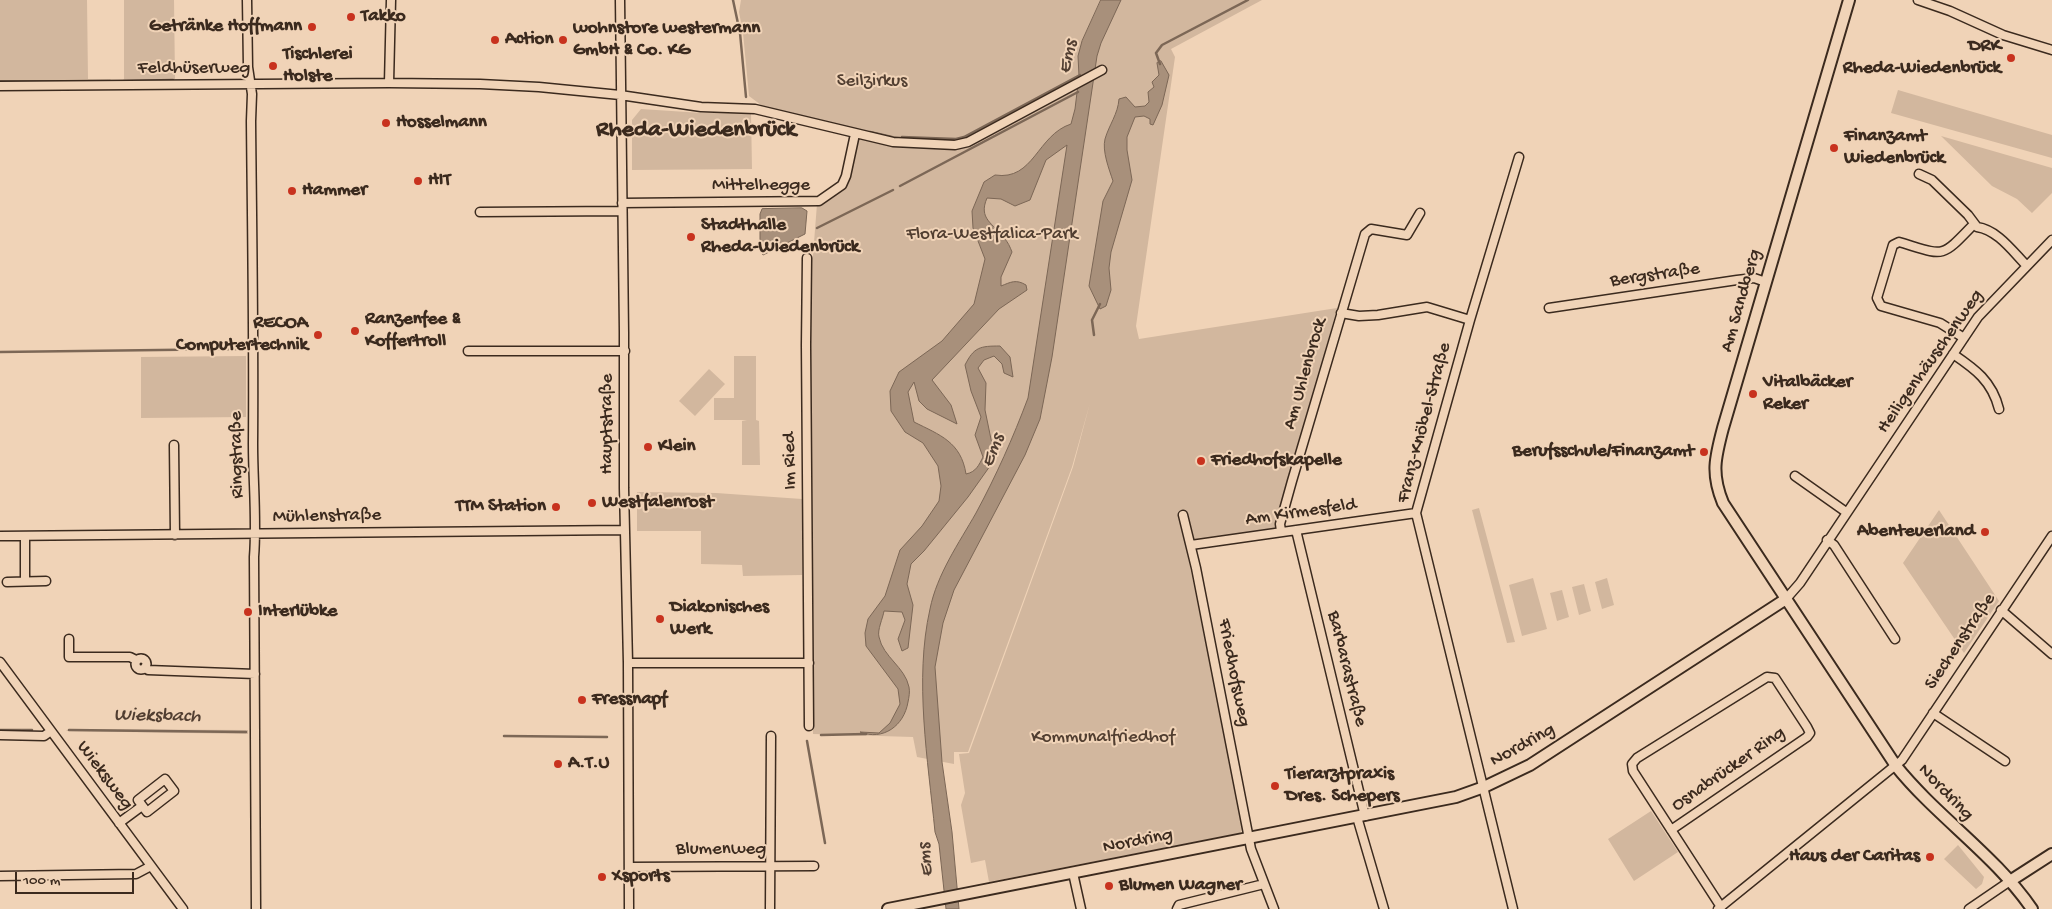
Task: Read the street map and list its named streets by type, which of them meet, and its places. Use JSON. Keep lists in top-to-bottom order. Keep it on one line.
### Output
{"streets":{"main road":["Am Sandberg","Nordring"],"street":["Feldhüserweg","Mittelhegge","Bergstraße","Heiligenhäuschenweg","Am Uhlenbrock","Franz-Knöbel-Straße","Hauptstraße","Ringstraße","Im Ried","Am Kirmesfeld","Mühlenstraße","Siechenstraße","Barbarastraße","Friedhofsweg","Osnabrücker Ring","Wieksweg","Blumenweg"]},"crossings":[["Feldhüserweg","Hauptstraße"],["Feldhüserweg","Ringstraße"],["Mittelhegge","Hauptstraße"],["Bergstraße","Am Sandberg"],["Am Sandberg","Heiligenhäuschenweg"],["Am Sandberg","Nordring"],["Heiligenhäuschenweg","Nordring"],["Am Uhlenbrock","Franz-Knöbel-Straße"],["Am Uhlenbrock","Am Kirmesfeld"],["Franz-Knöbel-Straße","Am Kirmesfeld"],["Franz-Knöbel-Straße","Nordring"],["Hauptstraße","Mühlenstraße"],["Hauptstraße","Blumenweg"],["Ringstraße","Mühlenstraße"],["Am Kirmesfeld","Barbarastraße"],["Am Kirmesfeld","Friedhofsweg"],["Siechenstraße","Nordring"],["Siechenstraße","Osnabrücker Ring"],["Barbarastraße","Nordring"],["Friedhofsweg","Nordring"]],"districts":["Rheda-Wiedenbrück"],"water":["Ems","Wieksbach"],"parks":["Seilzirkus","Flora-Westfalica-Park","Kommunalfriedhof"],"places":["Takko","Getränke Hoffmann","Action","wohnstore westermann GmbH & Co. KG","DRK Rheda-Wiedenbrück","Tischlerei Holste","Hosselmann","Finanzamt Wiedenbrück","HIT","Hammer","Stadthalle Rheda-Wiedenbrück","Ranzenfee & Koffertroll","RECOA Computertechnik","Vitalbäcker Reker","Klein","Berufsschule/Finanzamt","Friedhofskapelle","Westfalenrost","TTM Station","Abenteuerland","Interlübke","Diakonisches Werk","Fressnapf","A.T.U","Tierarztpraxis Dres. Schepers","Haus der Caritas","Xsports","Blumen Wagner"],"scale_bar":"100 m"}
